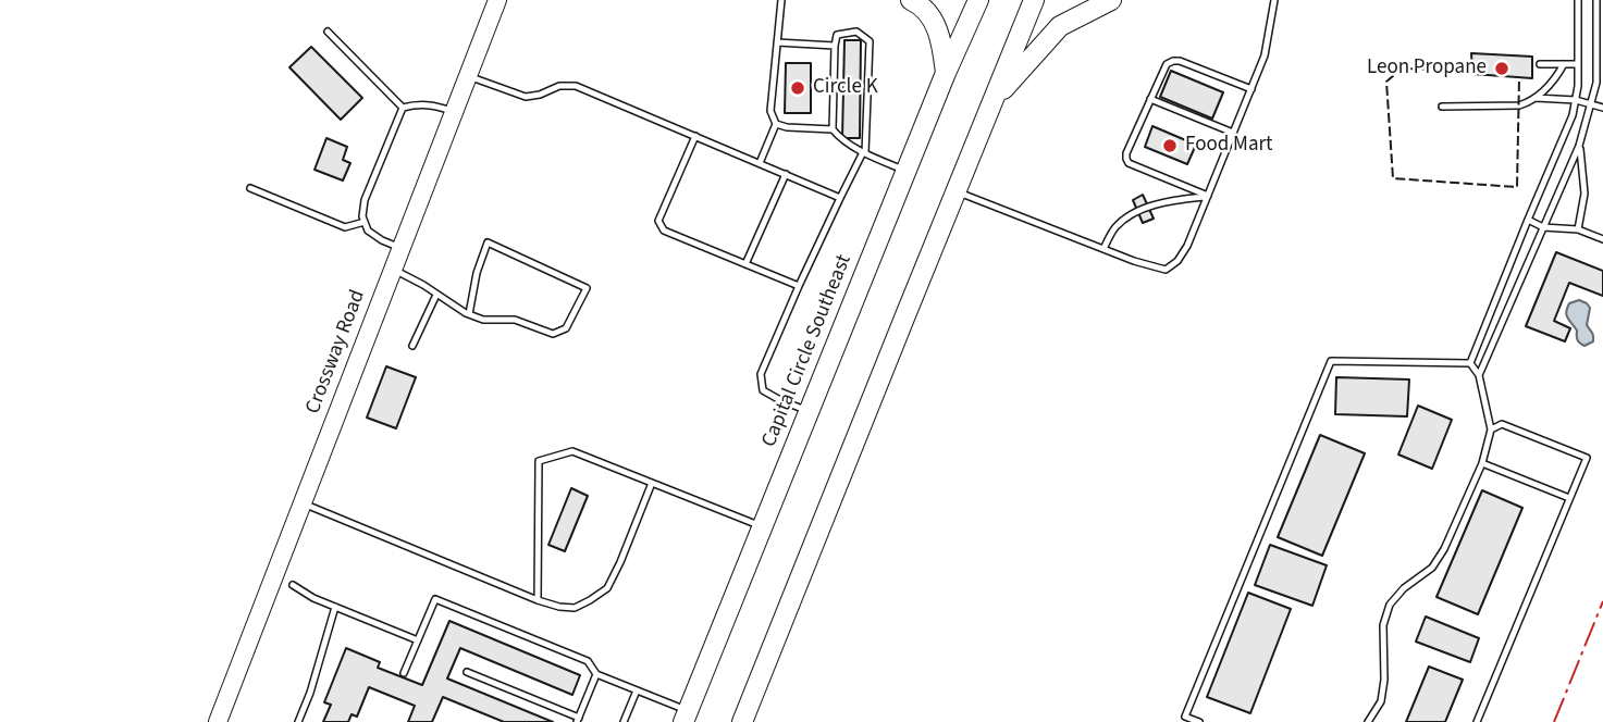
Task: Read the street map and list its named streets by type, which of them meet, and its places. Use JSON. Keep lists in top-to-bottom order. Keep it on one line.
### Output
{"streets":{"main road":["Capital Circle Southeast"],"street":["Crossway Road"]},"places":["Leon Propane","Circle K","Food Mart"]}
